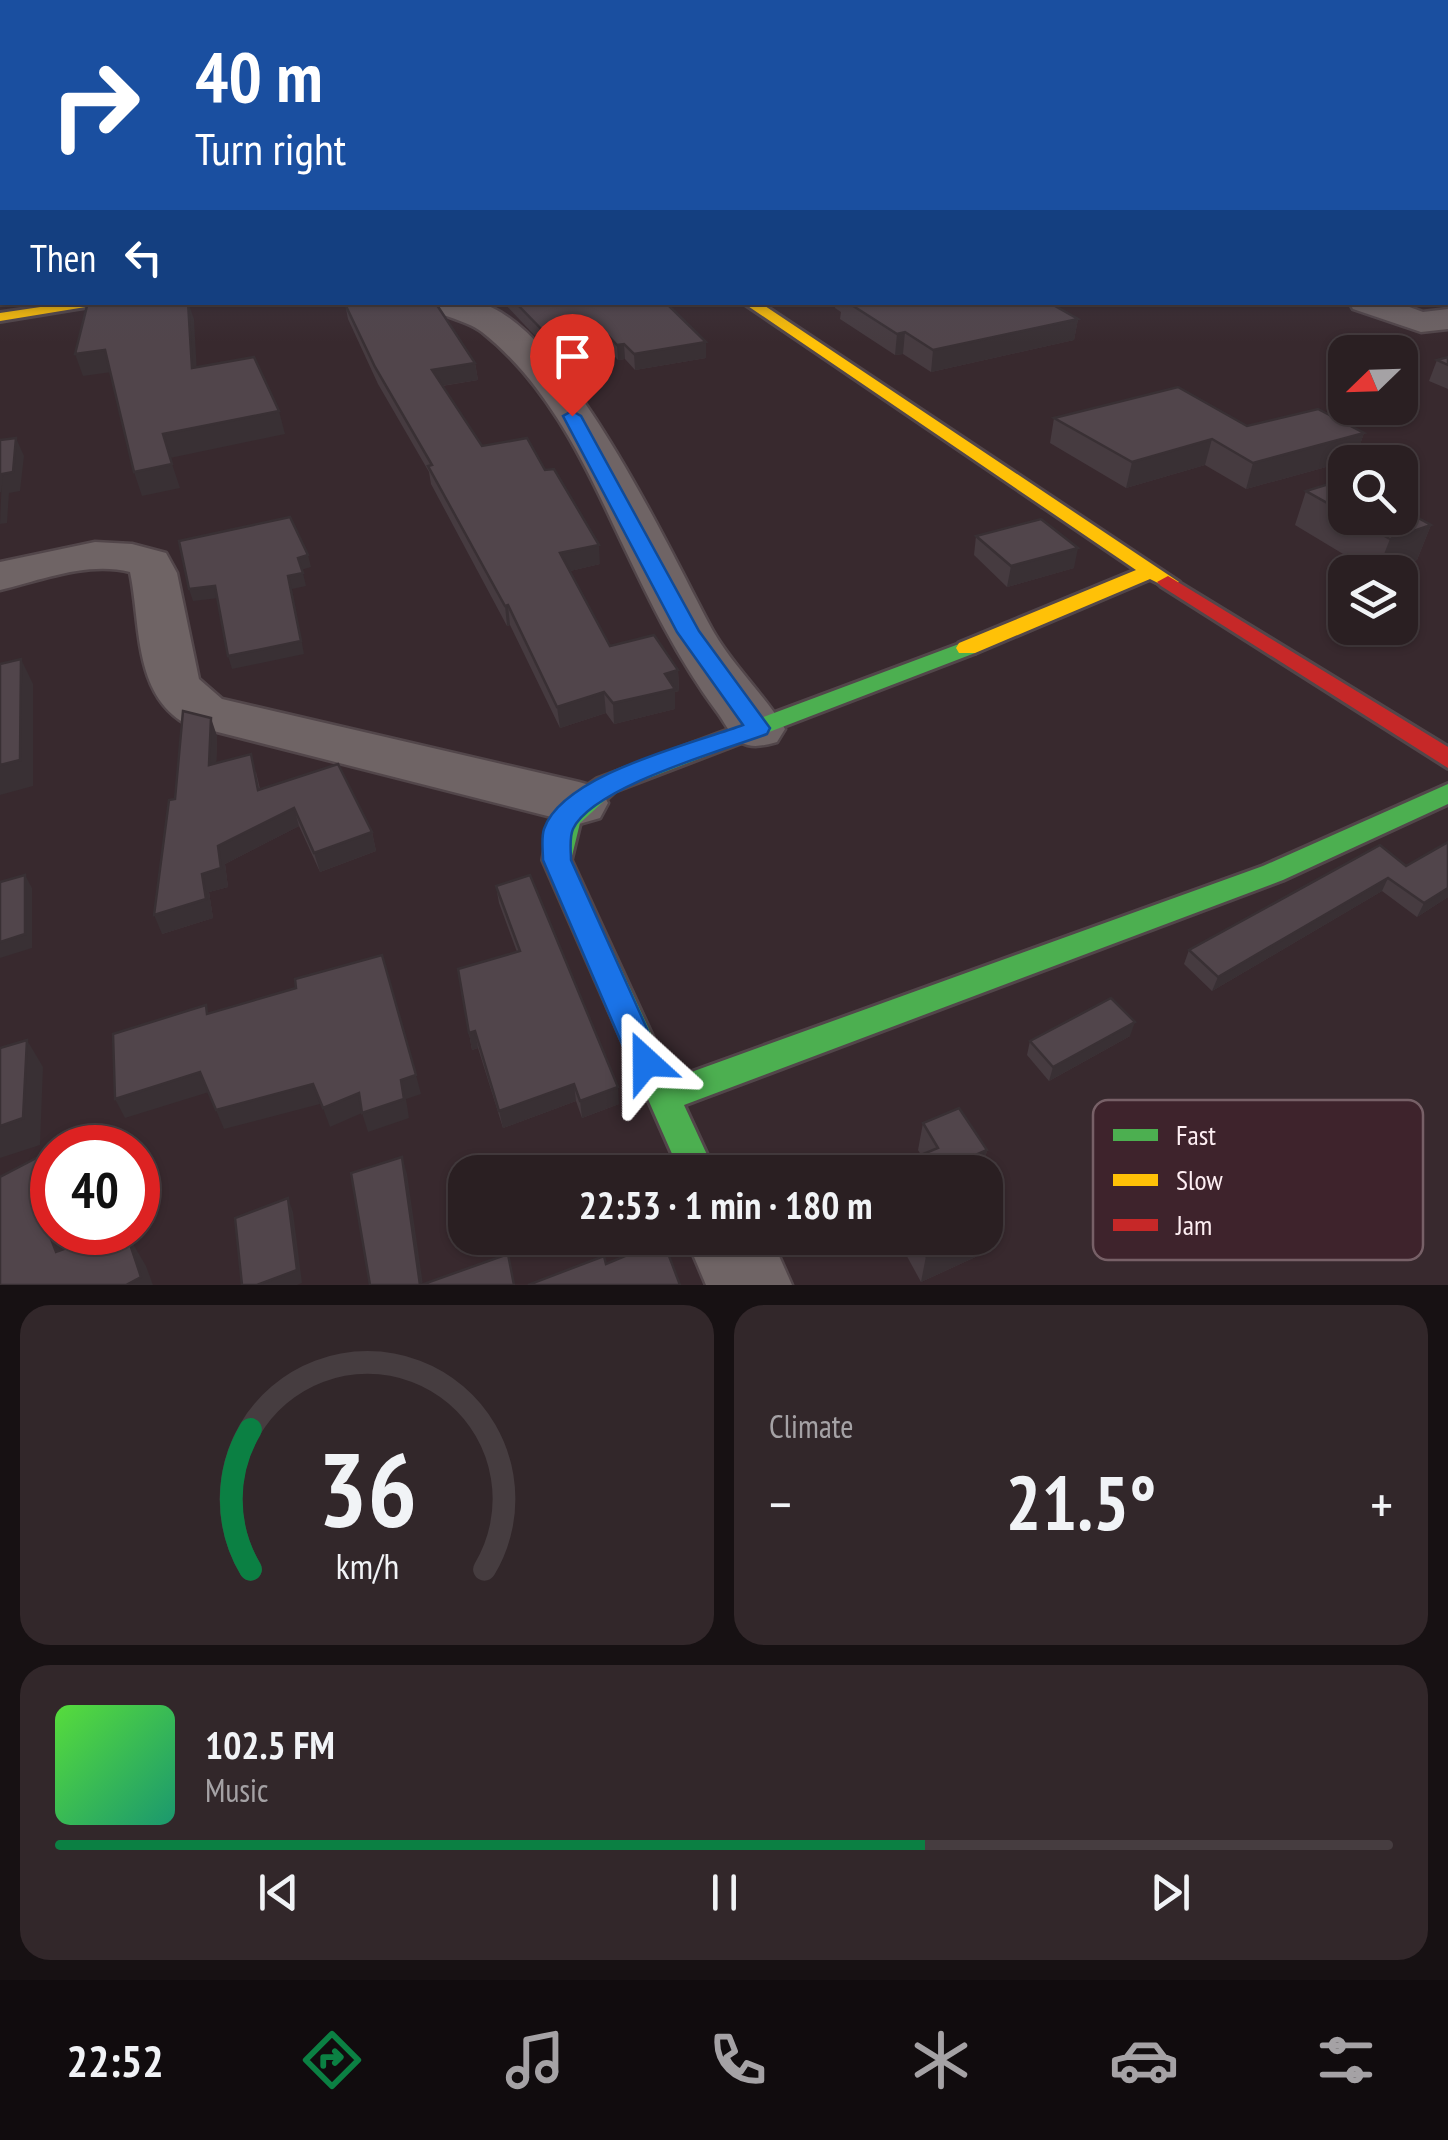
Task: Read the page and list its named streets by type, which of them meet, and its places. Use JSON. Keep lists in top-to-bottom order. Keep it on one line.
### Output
{"legend":["Fast","Slow","Jam"],"north":"bottom left","page":{"turn":["40 m","Turn right"],"then":"Then","limit":"40","trip":"22:53 · 1 min · 180 m","tile":"Climate","heat":["−","21.5°","+"],"song":["102.5 FM","Music"],"tabs":"22:52","gauge":["36","km/h"]}}
